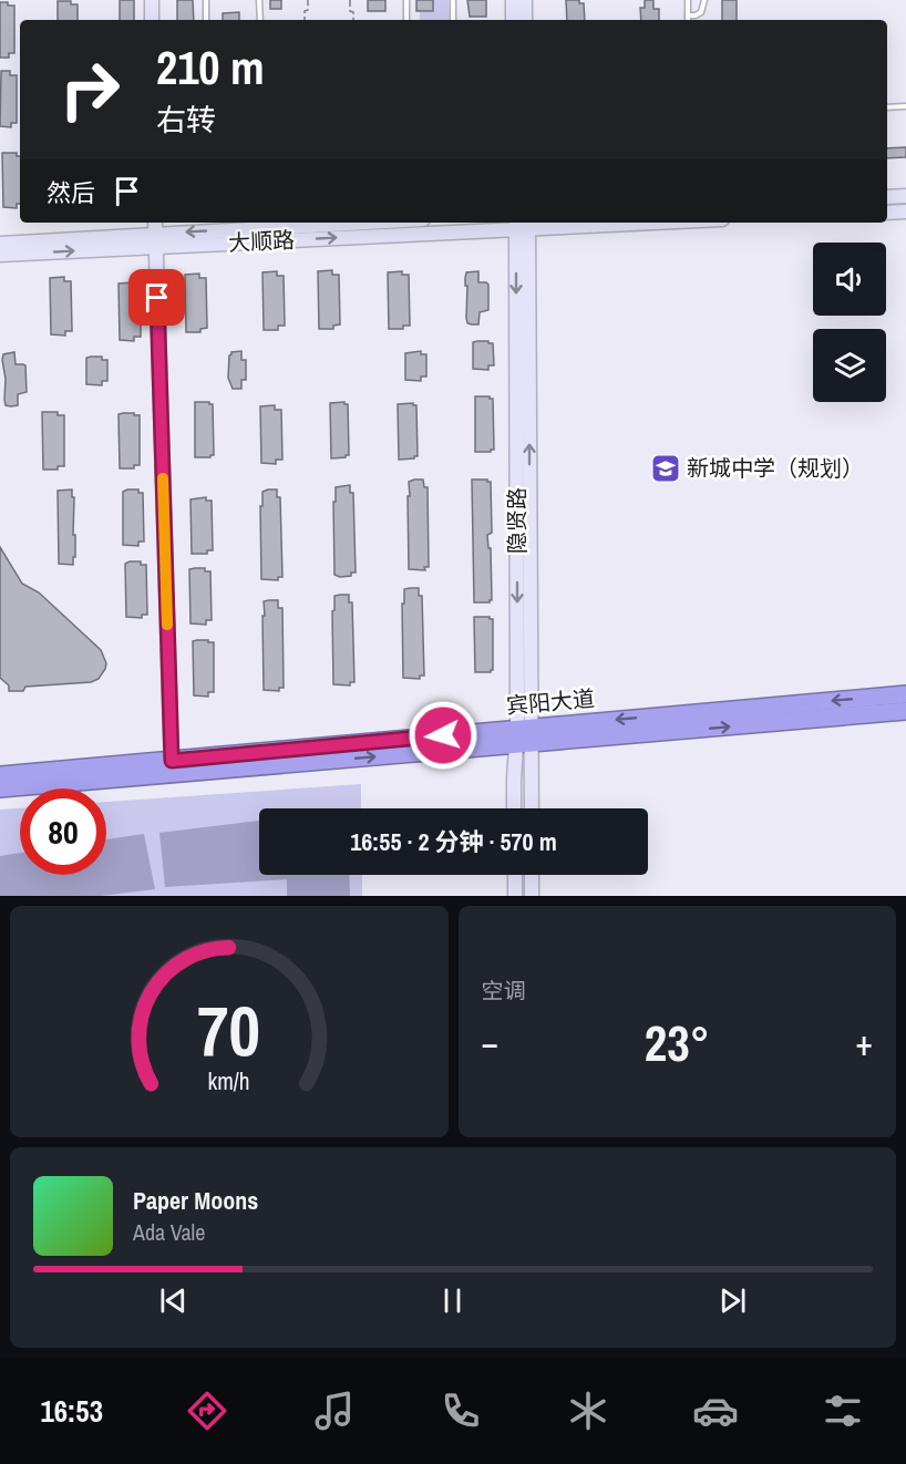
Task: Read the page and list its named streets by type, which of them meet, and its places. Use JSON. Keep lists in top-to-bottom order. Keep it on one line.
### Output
{"streets":{"highway":["宾阳大道"],"street":["大顺路","隐贤路"]},"crossings":[["大顺路","隐贤路"],["隐贤路","宾阳大道"]],"places":{"school or university":["新城中学（规划）"]},"page":{"turn":["210 m","右转"],"then":"然后","limit":"80","trip":"16:55 · 2 分钟 · 570 m","tile":"空调","heat":["−","23°","+"],"song":["Paper Moons","Ada Vale"],"tabs":"16:53","gauge":["70","km/h"]}}
